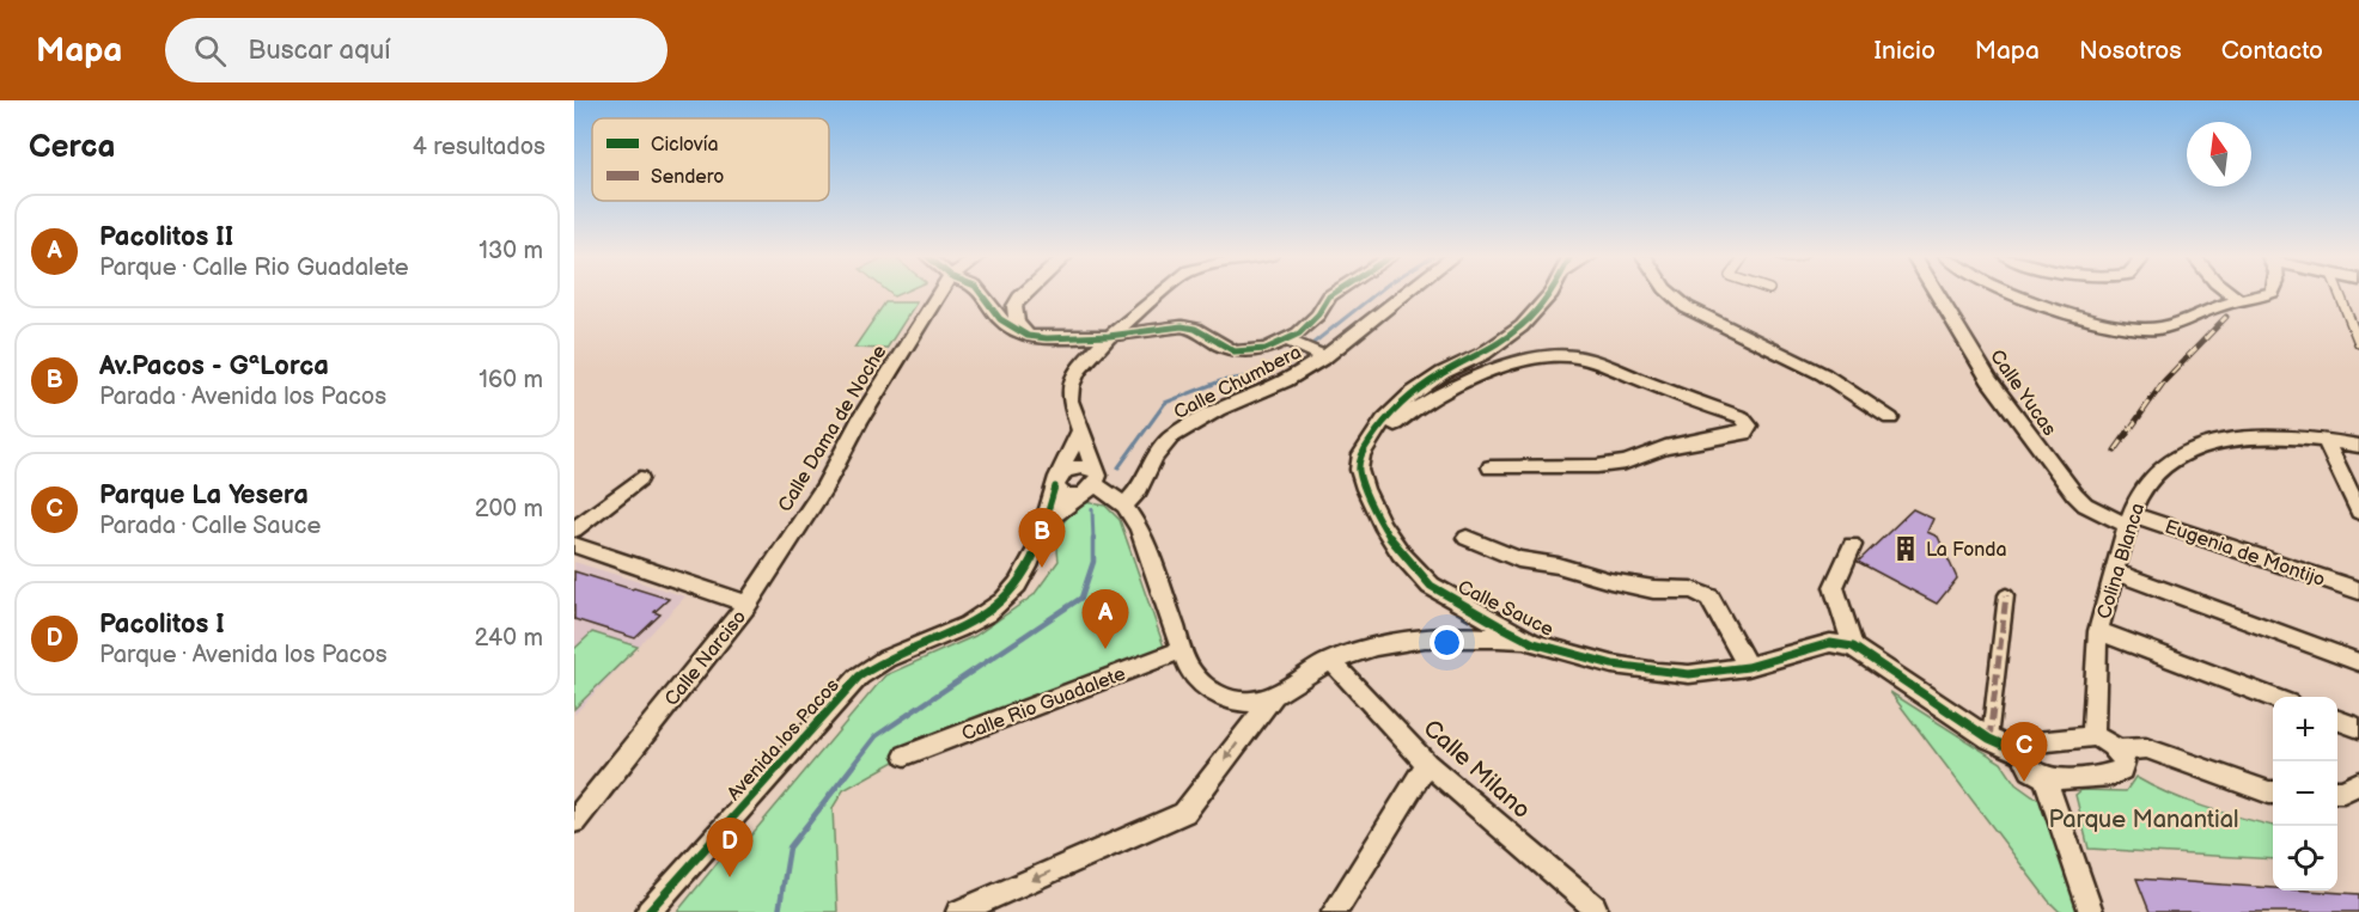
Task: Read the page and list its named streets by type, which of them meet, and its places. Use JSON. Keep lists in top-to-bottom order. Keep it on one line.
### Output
{"streets":{"street":["Calle Chumbera","Calle Yucas","Calle Dama de Noche","Eugenia de Montijo","Colina Blanca","Calle Sauce","Calle Narciso","Calle Rio Guadalete","Avenida los Pacos","Calle Milano"]},"crossings":[["Calle Yucas","Eugenia de Montijo"],["Calle Yucas","Colina Blanca"],["Calle Dama de Noche","Calle Narciso"],["Eugenia de Montijo","Colina Blanca"]],"parks":["Parque Manantial"],"places":{"building":["La Fonda"]},"legend":["Ciclovía","Sendero"],"north":"top","page":{"header":"Mapa","search":"Buscar aquí","nav":["Inicio","Mapa","Nosotros","Contacto"],"heading":["Cerca","4 resultados"],"list":[{"mark":"A","name":"Pacolitos II","note":"Parque · Calle Rio Guadalete","value":"130 m"},{"mark":"B","name":"Av.Pacos - GªLorca","note":"Parada · Avenida los Pacos","value":"160 m"},{"mark":"C","name":"Parque La Yesera","note":"Parada · Calle Sauce","value":"200 m"},{"mark":"D","name":"Pacolitos I","note":"Parque · Avenida los Pacos","value":"240 m"}],"pins":["B","A","C","D"],"map_buttons":["+","−"]}}
